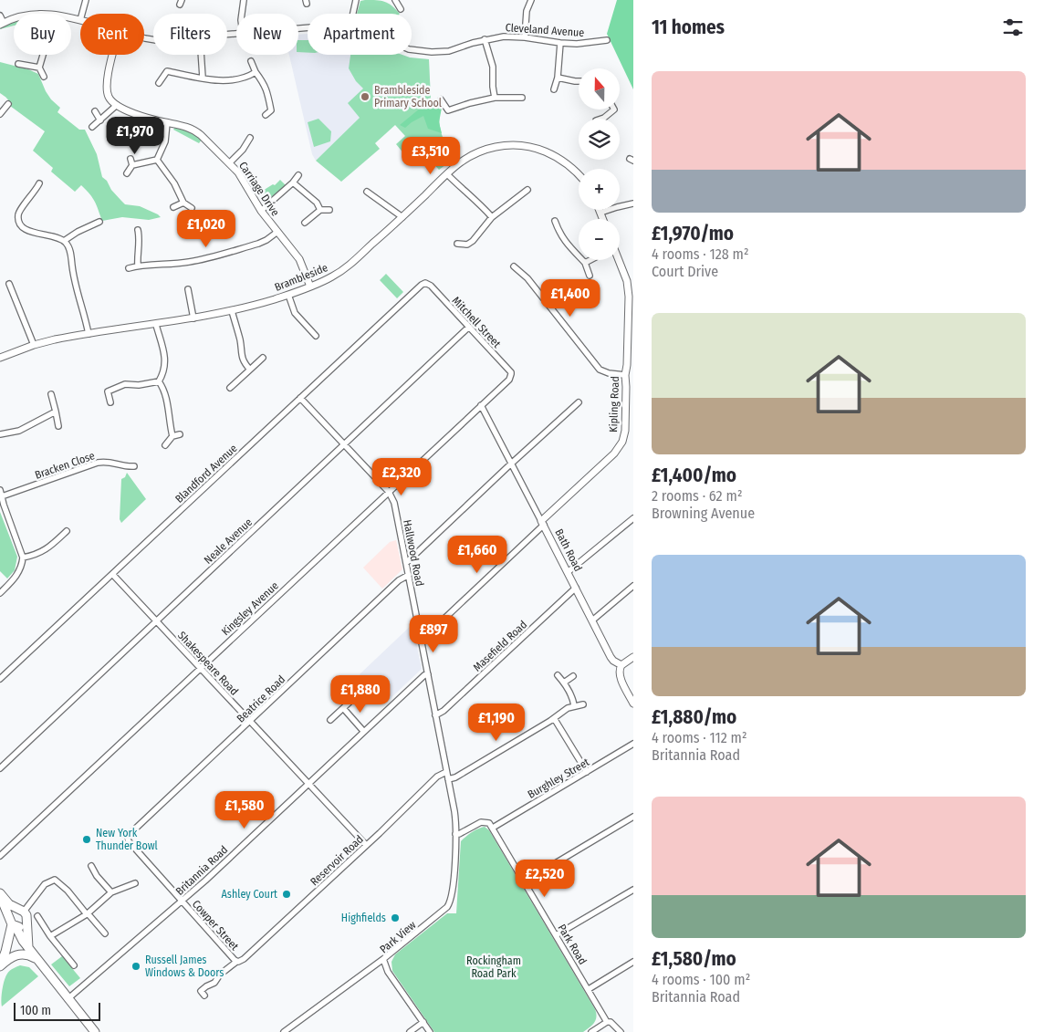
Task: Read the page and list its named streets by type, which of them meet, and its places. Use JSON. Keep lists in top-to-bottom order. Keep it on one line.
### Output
{"streets":{"street":["Cleveland Avenue","Carriage Drive","Brambleside","Mitchell Street","Kipling Road","Bracken Close","Blandford Avenue","Neale Avenue","Bath Road","Hallwood Road","Kingsley Avenue","Masefield Road","Shakespeare Road","Beatrice Road","Burghley Street","Reservoir Road","Britannia Road","Cowper Street","Park View","Park Road"]},"crossings":[["Carriage Drive","Brambleside"],["Mitchell Street","Blandford Avenue"],["Mitchell Street","Neale Avenue"],["Mitchell Street","Kingsley Avenue"],["Kipling Road","Bath Road"],["Blandford Avenue","Hallwood Road"],["Blandford Avenue","Shakespeare Road"],["Neale Avenue","Hallwood Road"],["Neale Avenue","Shakespeare Road"],["Bath Road","Kingsley Avenue"],["Bath Road","Masefield Road"],["Hallwood Road","Kingsley Avenue"],["Hallwood Road","Masefield Road"],["Hallwood Road","Beatrice Road"],["Hallwood Road","Reservoir Road"],["Hallwood Road","Britannia Road"],["Hallwood Road","Park View"],["Kingsley Avenue","Shakespeare Road"],["Shakespeare Road","Beatrice Road"],["Shakespeare Road","Reservoir Road"],["Shakespeare Road","Britannia Road"],["Beatrice Road","Cowper Street"],["Burghley Street","Park Road"],["Reservoir Road","Cowper Street"],["Britannia Road","Cowper Street"]],"parks":["Rockingham Road Park"],"places":["Brambleside Primary School","New York Thunder Bowl","Ashley Court","Highfields","Russell James Windows & Doors"],"scale_bar":"100 m","north":"top","page":{"heading":"11 homes","chip":["Buy","Rent","Filters","New","Apartment"],"list":[{"name":"£1,970/mo","note":"4 rooms · 128 m² · Court Drive"},{"name":"£1,400/mo","note":"2 rooms · 62 m² · Browning Avenue"},{"name":"£1,880/mo","note":"4 rooms · 112 m² · Britannia Road"},{"name":"£1,580/mo","note":"4 rooms · 100 m² · Britannia Road"}],"map_buttons":["+","−"],"price":["£1,970","£3,510","£1,020","£1,400","£2,320","£1,660","£897","£1,880","£1,190","£1,580","£2,520"],"scale":"100 m"}}
